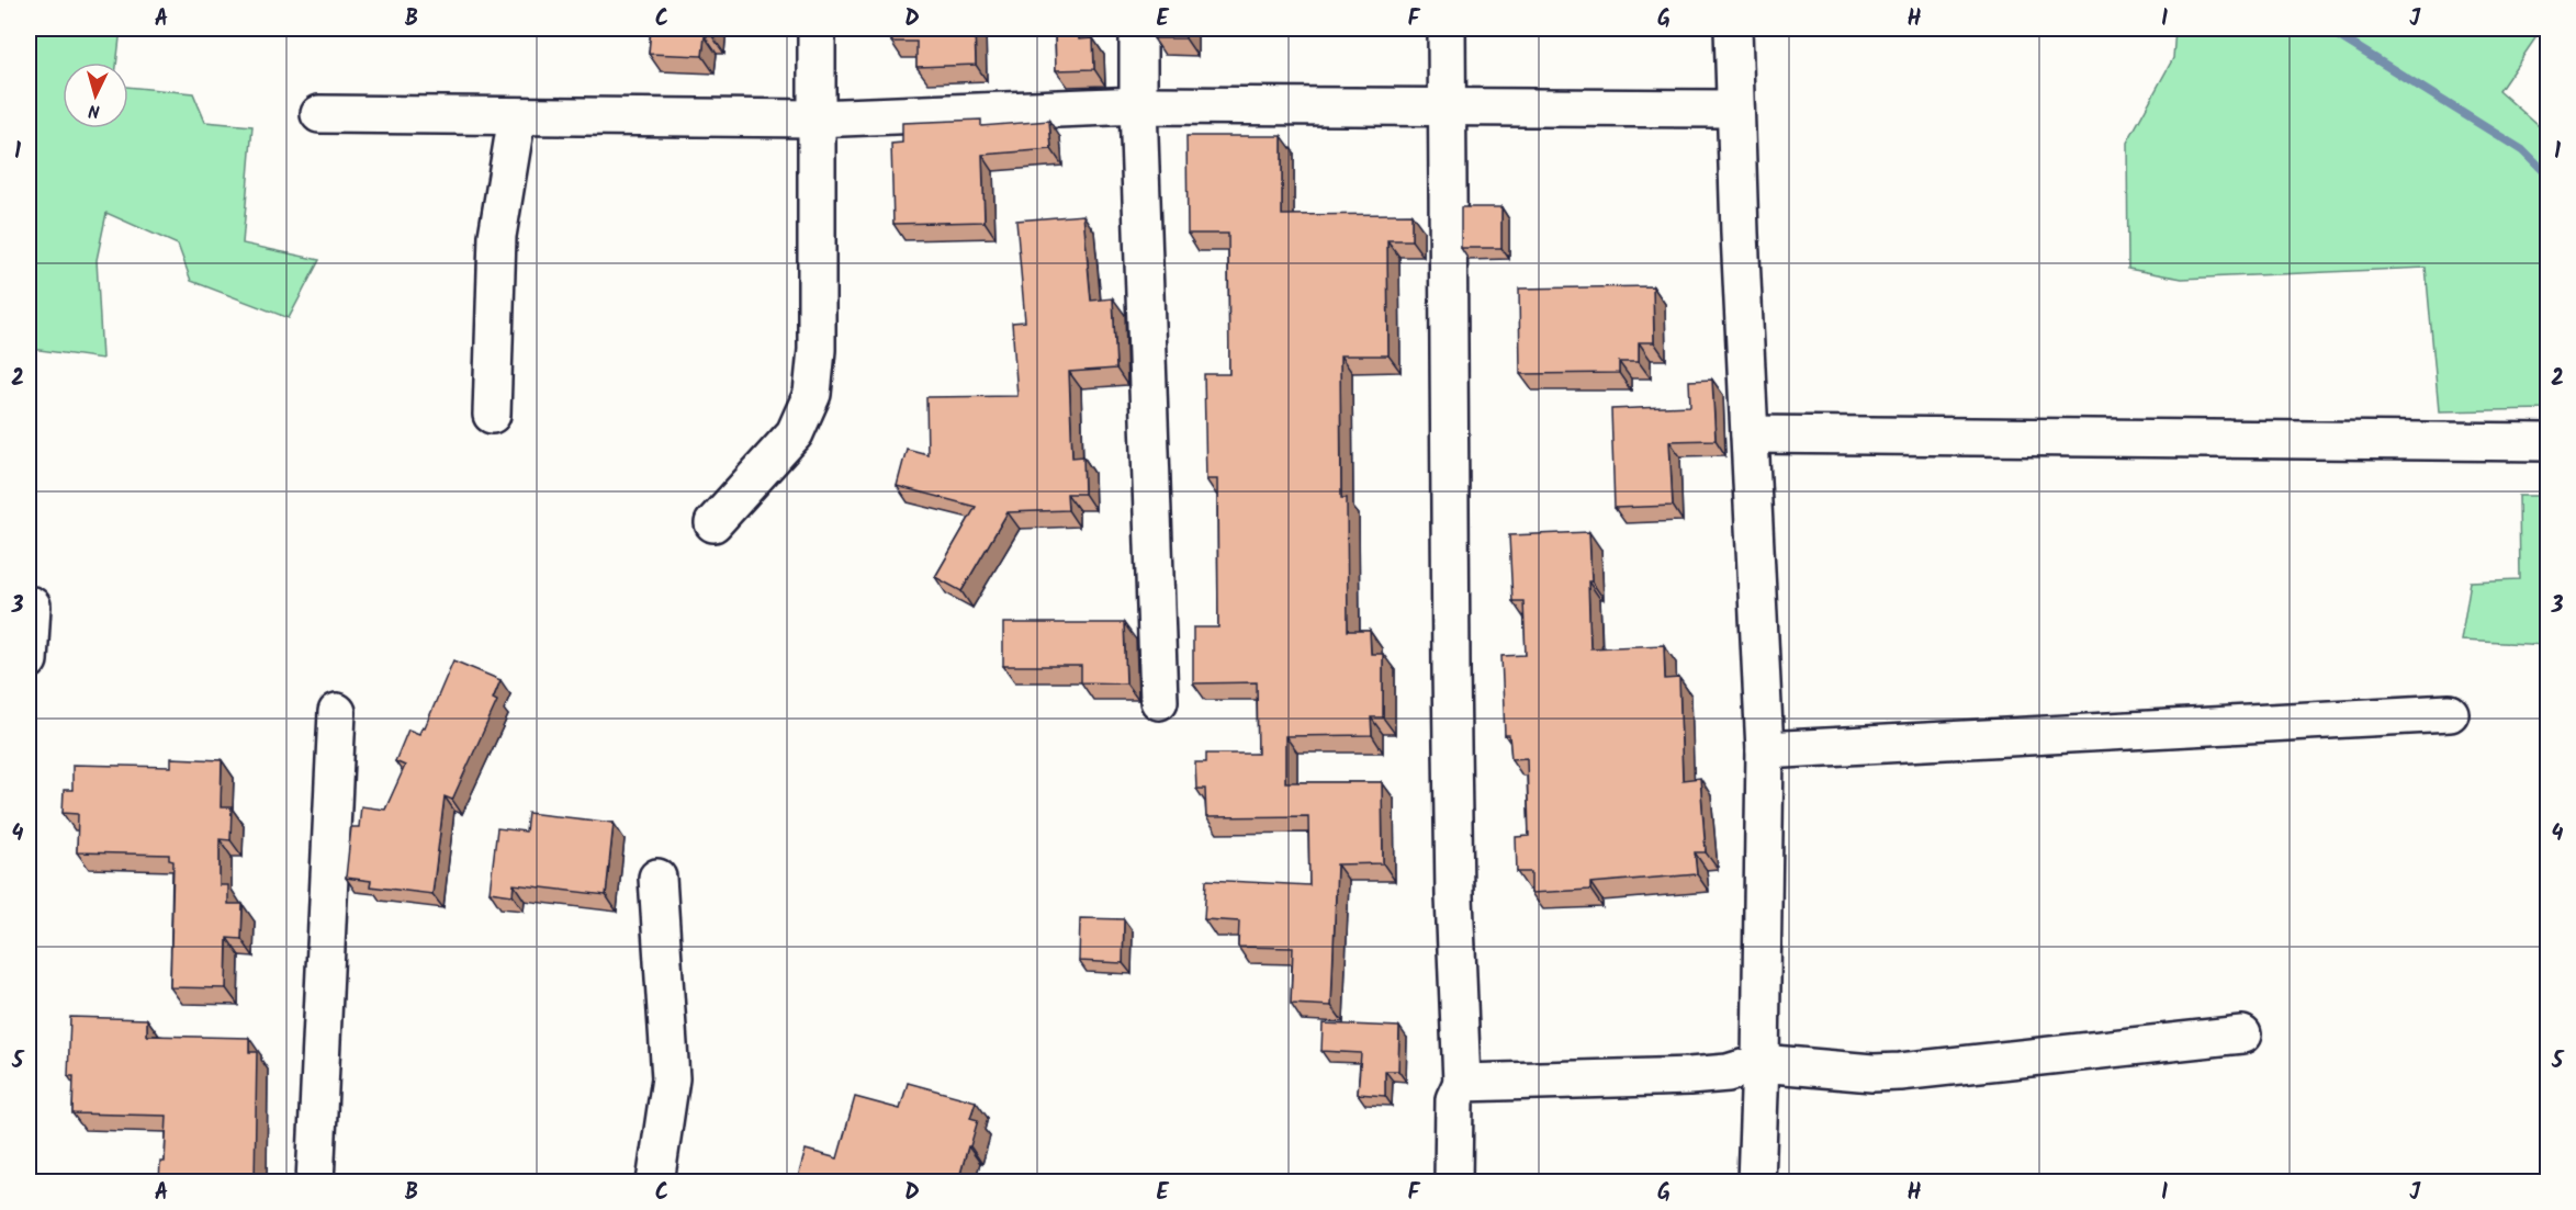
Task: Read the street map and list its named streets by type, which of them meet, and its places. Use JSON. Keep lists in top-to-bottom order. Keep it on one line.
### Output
{"north":"bottom","grid":{"columns":["A","B","C","D","E","F","G","H","I","J"],"rows":["1","2","3","4","5"]}}
